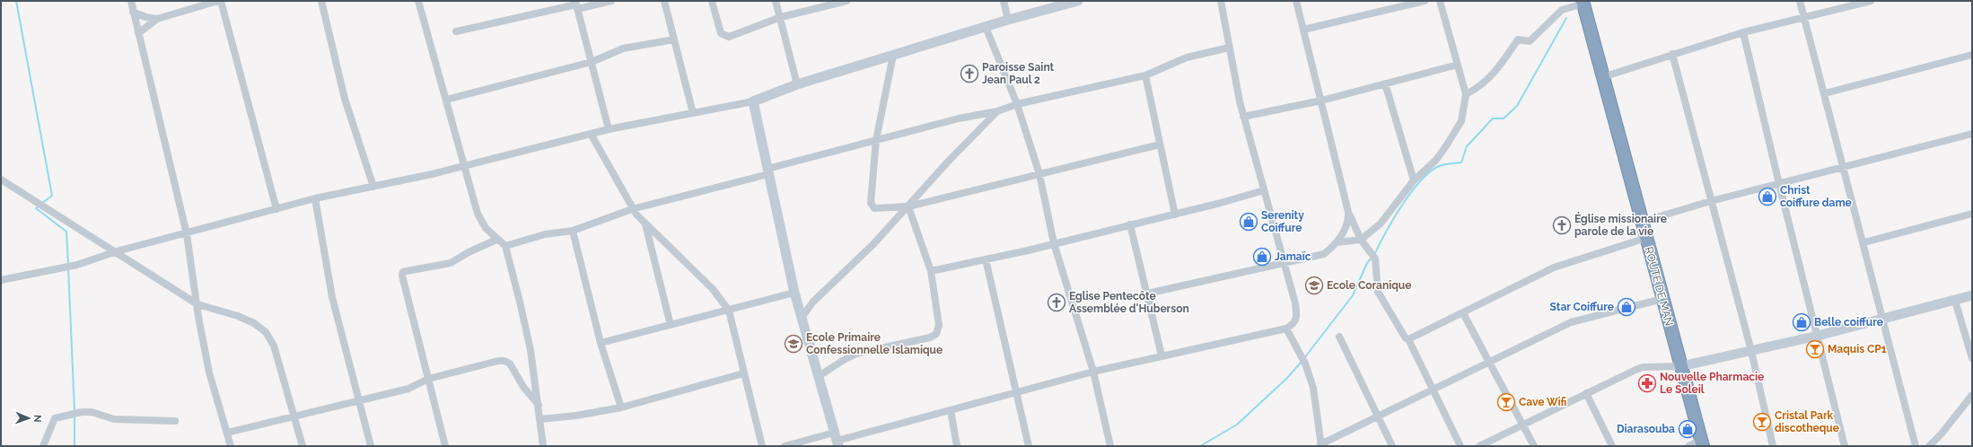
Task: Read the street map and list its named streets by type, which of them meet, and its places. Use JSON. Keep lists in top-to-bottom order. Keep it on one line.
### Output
{"streets":{"highway":["ROUTE DE MAN"]},"places":{"church":["Paroisse Saint Jean Paul 2","Église missionaire parole de la vie","Eglise Pentecôte Assemblée d'Huberson"],"shop":["Christ coiffure dame","Serenity Coiffure","Jamaïc","Star Coiffure","Belle coiffure","Diarasouba"],"school or university":["Ecole Coranique","Ecole Primaire Confessionnelle Islamique"],"bar":["Maquis CP1","Cave Wifi","Cristal Park discotheque"],"pharmacy":["Nouvelle Pharmacie Le Soleil"]},"north":"right"}
